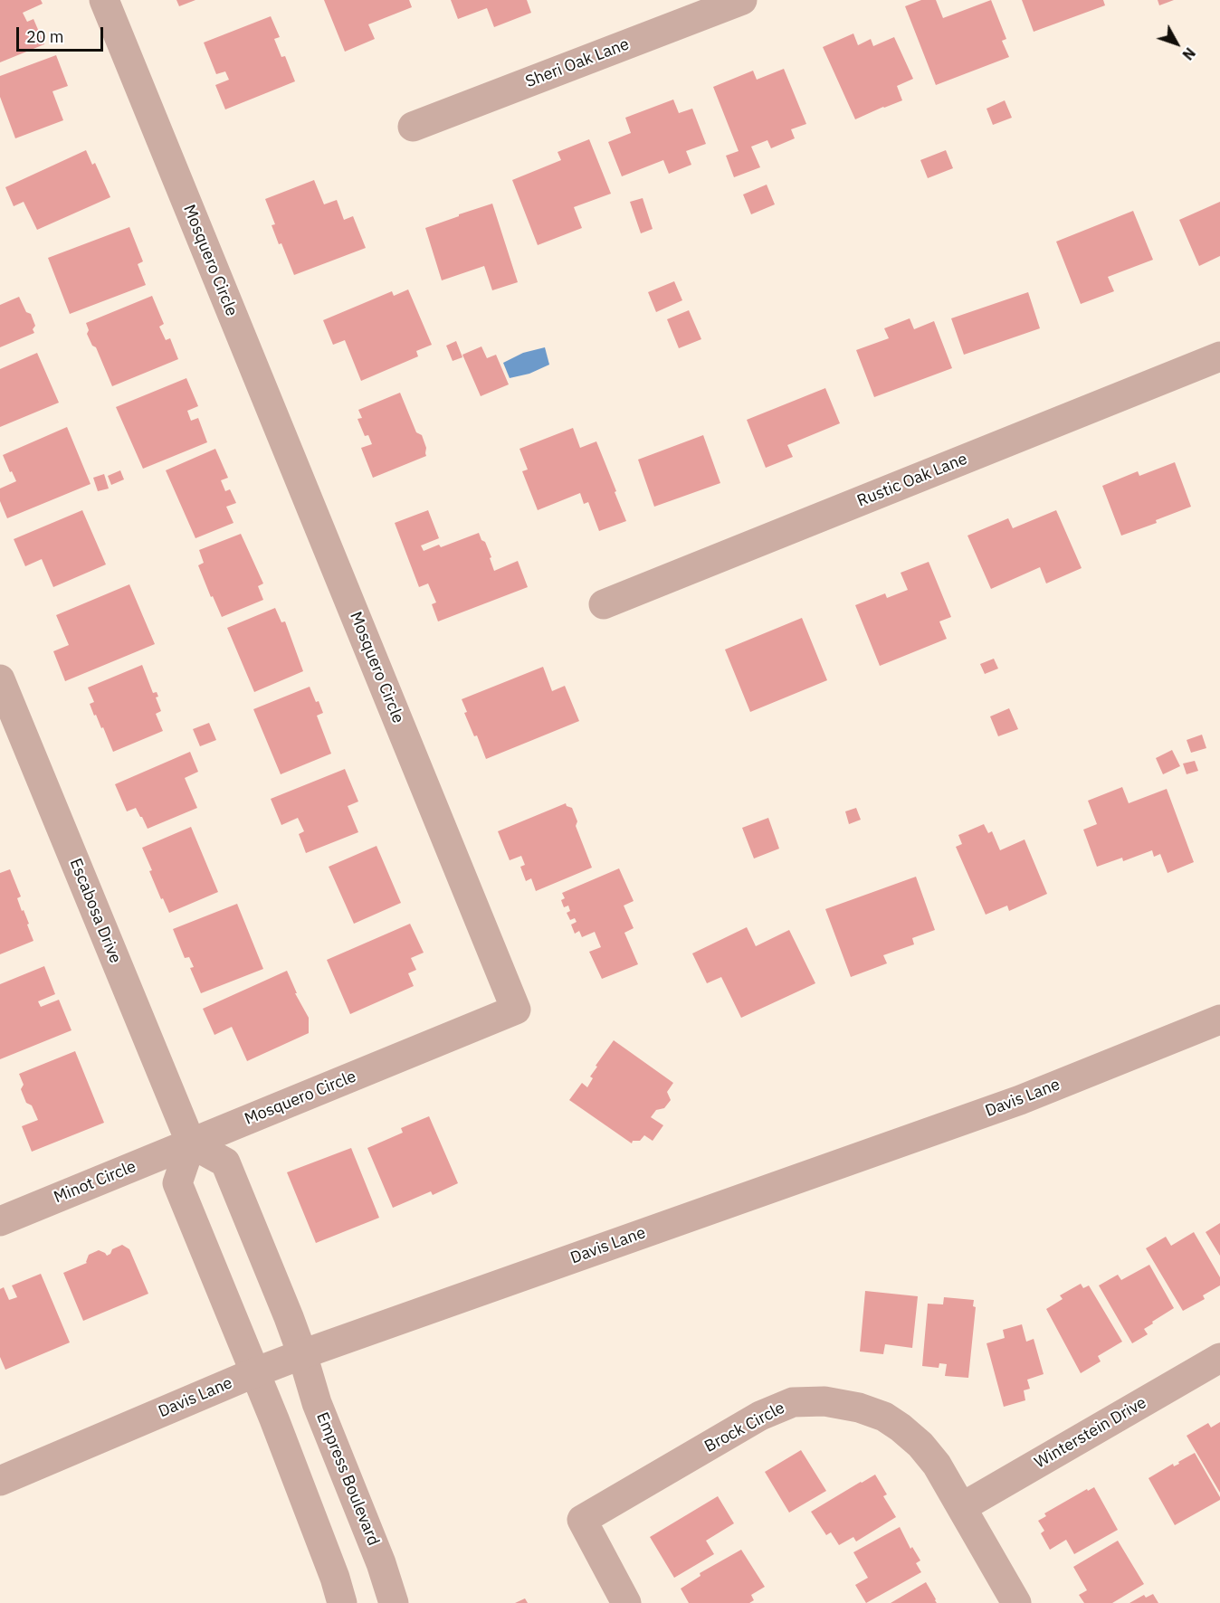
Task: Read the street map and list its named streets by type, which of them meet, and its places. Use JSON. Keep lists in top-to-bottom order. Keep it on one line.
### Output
{"streets":{"street":["Sheri Oak Lane","Mosquero Circle","Rustic Oak Lane","Escabosa Drive","Davis Lane","Minot Circle","Brock Circle","Winterstein Drive","Empress Boulevard"]},"crossings":[["Mosquero Circle","Escabosa Drive"],["Mosquero Circle","Minot Circle"],["Escabosa Drive","Minot Circle"],["Davis Lane","Empress Boulevard"],["Brock Circle","Winterstein Drive"]],"scale_bar":"20 m","north":"bottom right"}
